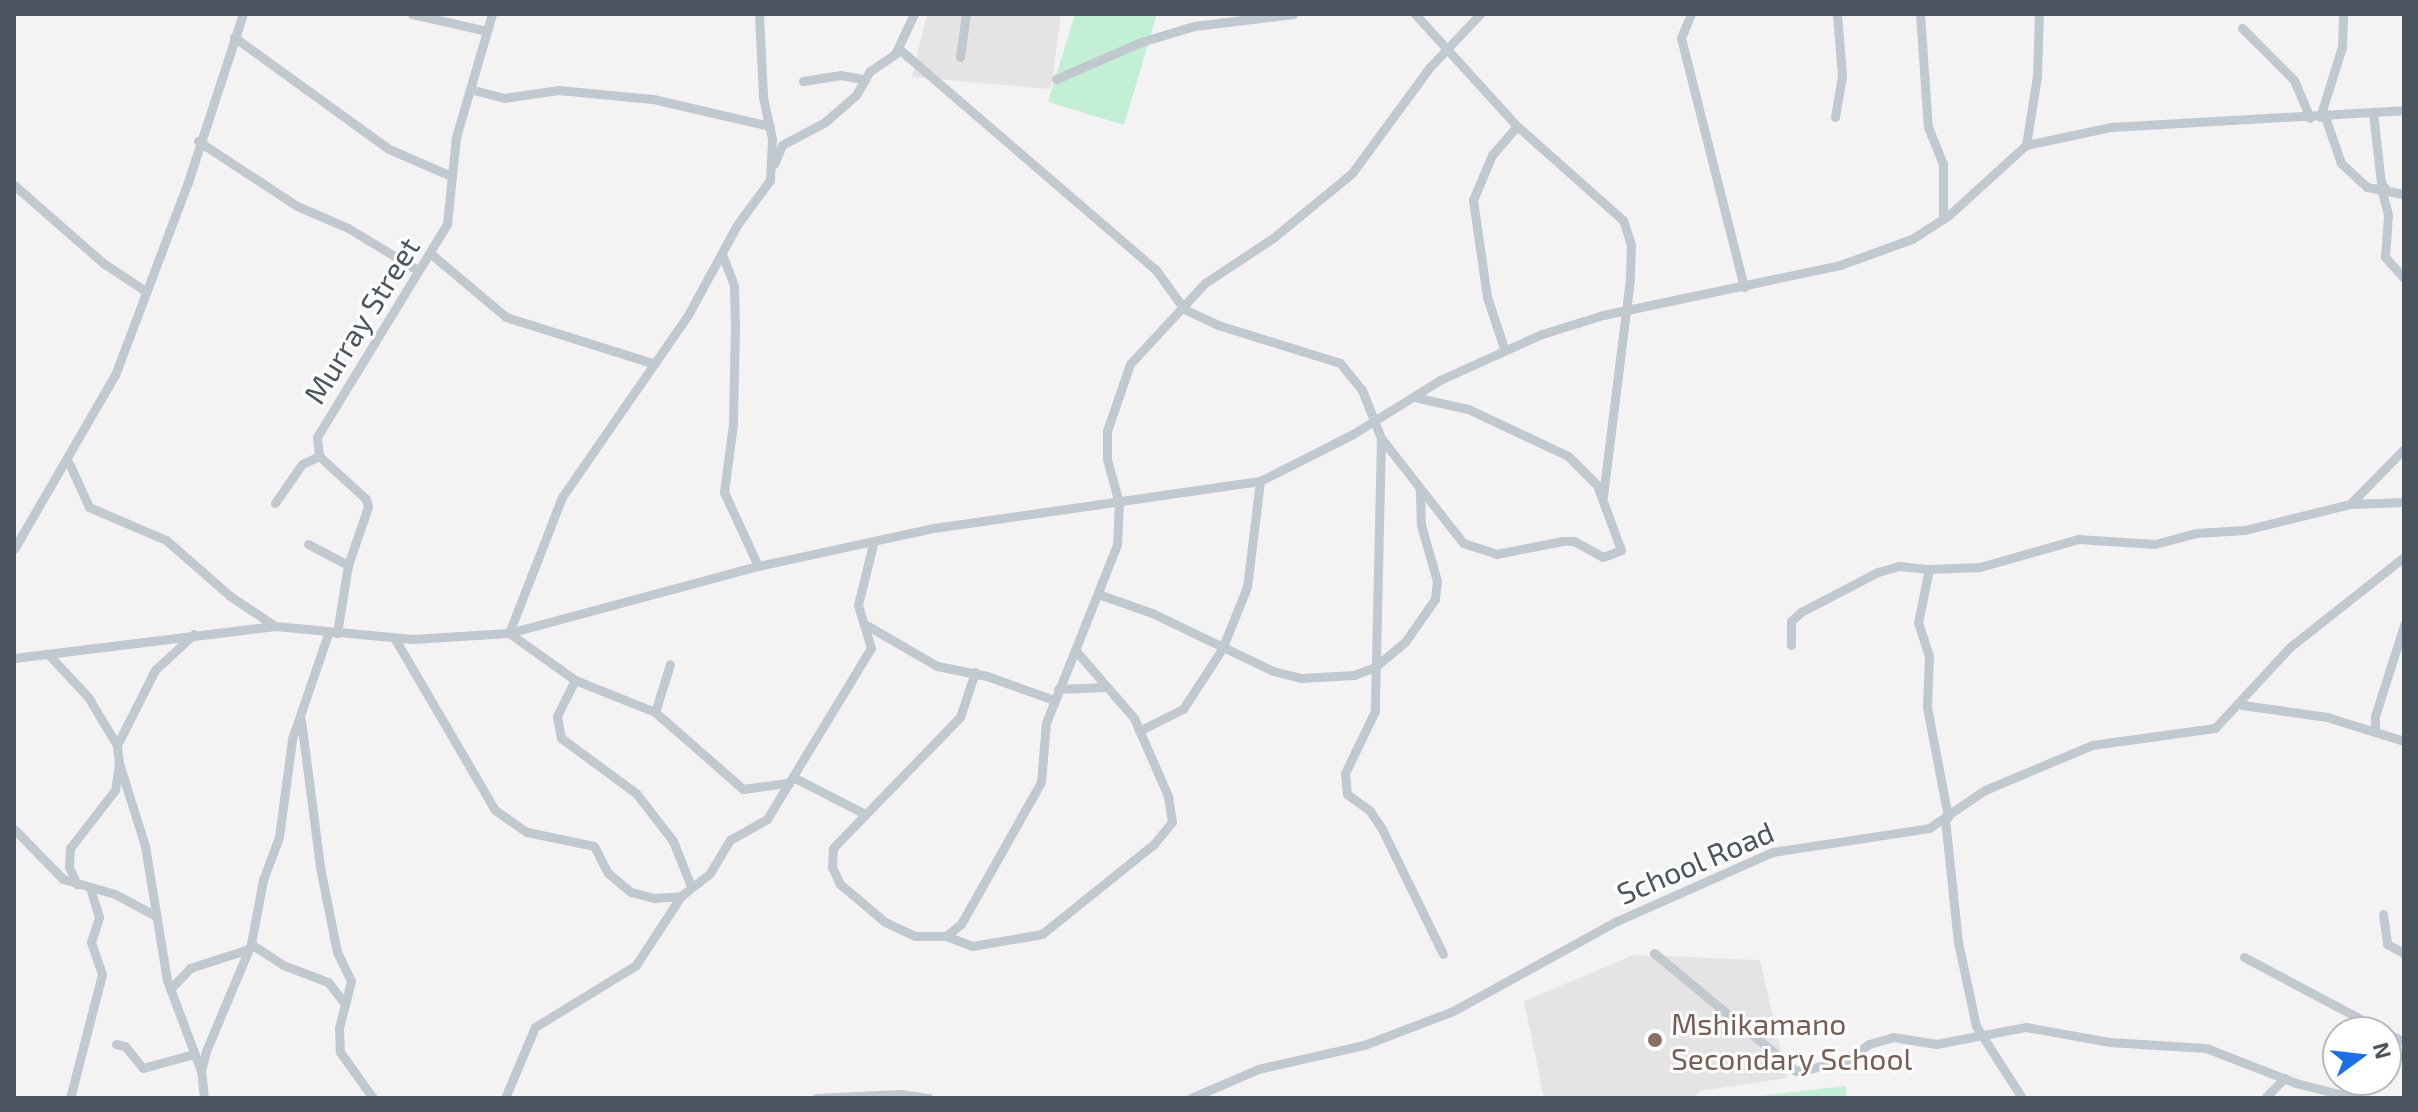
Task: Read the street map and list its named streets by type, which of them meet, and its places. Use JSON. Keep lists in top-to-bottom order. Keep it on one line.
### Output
{"streets":{"street":["Murray Street","School Road"]},"places":["Mshikamano Secondary School"],"north":"right"}
